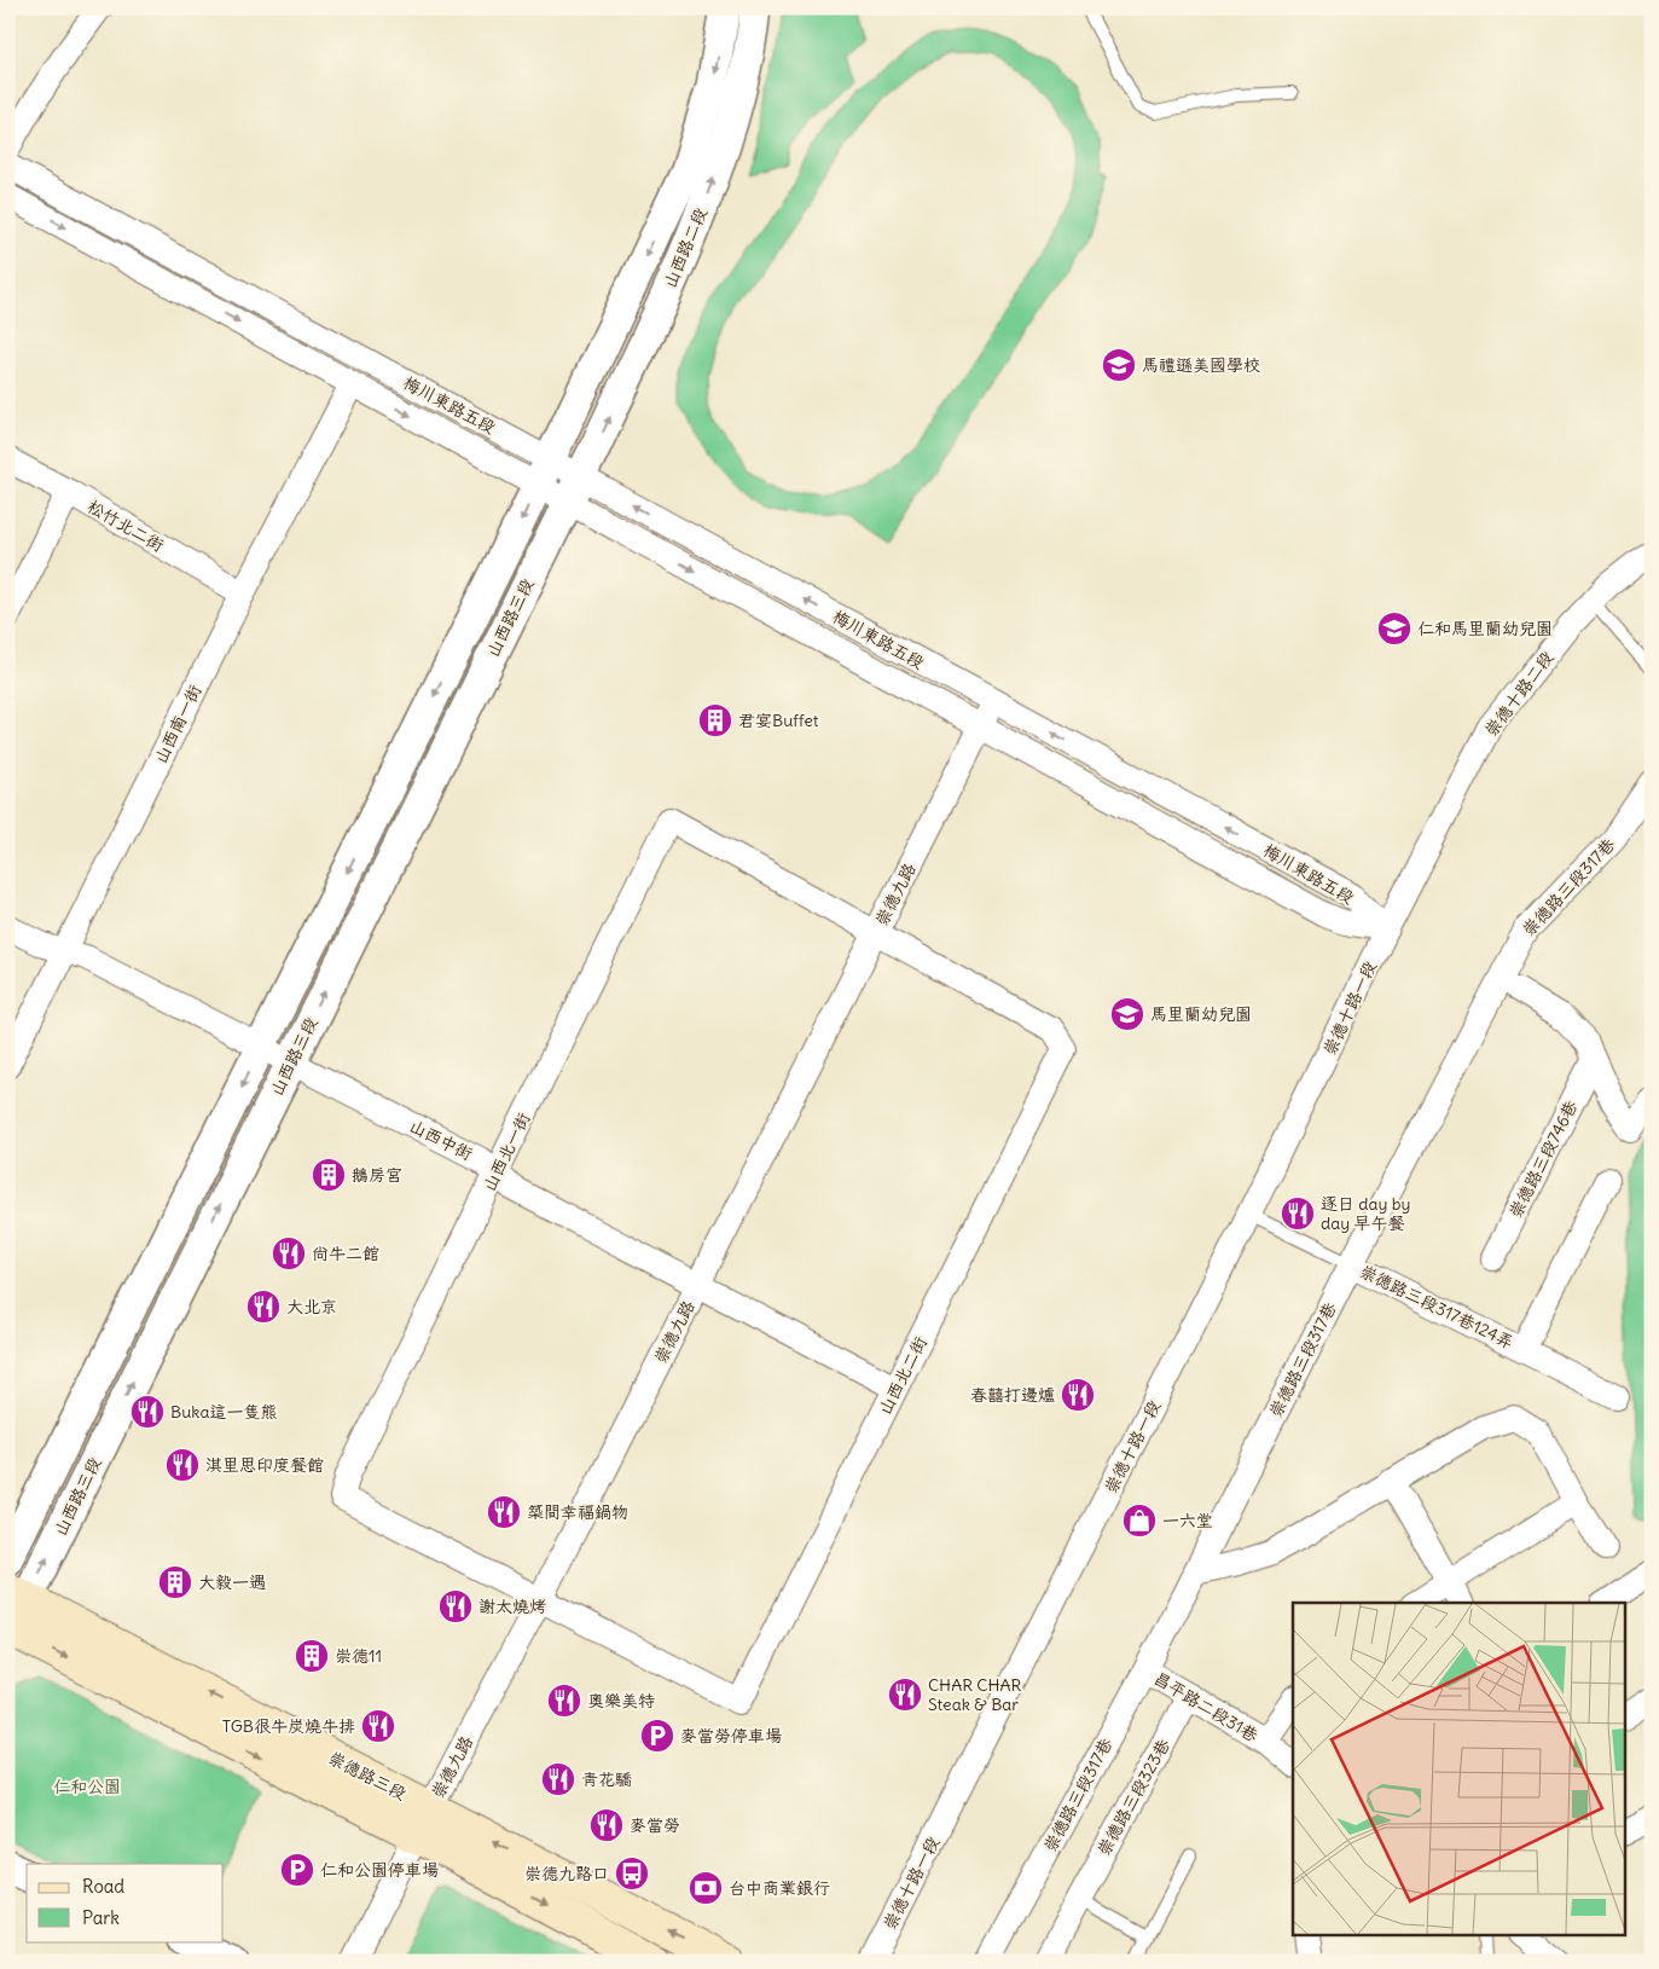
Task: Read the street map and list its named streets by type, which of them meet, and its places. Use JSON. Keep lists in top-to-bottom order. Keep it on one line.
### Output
{"streets":{"main road":["崇德路三段"],"street":["山西路二段","梅川東路五段","松竹北二街","山西路三段","崇德十路二段","山西南一街","崇德路三段317巷","崇德九路","崇德十路一段","山西中街","山西北一街","崇德路三段746巷","崇德路三段317巷124弄","山西北二街","昌平路二段31巷","崇德路三段323巷"]},"crossings":[["山西路二段","梅川東路五段"],["山西路二段","山西路三段"],["梅川東路五段","山西路三段"],["梅川東路五段","崇德十路二段"],["梅川東路五段","山西南一街"],["梅川東路五段","崇德九路"],["梅川東路五段","崇德十路一段"],["松竹北二街","山西南一街"],["山西路三段","山西中街"],["山西路三段","崇德路三段"],["崇德十路二段","崇德十路一段"],["山西南一街","山西中街"],["崇德路三段317巷","崇德路三段317巷124弄"],["崇德路三段317巷","昌平路二段31巷"],["崇德九路","山西中街"],["崇德九路","山西北一街"],["崇德九路","山西北二街"],["崇德九路","崇德路三段"],["山西中街","山西北一街"],["山西中街","山西北二街"],["山西北一街","山西北二街"],["昌平路二段31巷","崇德路三段323巷"]],"parks":["仁和公園"],"places":{"school or university":["馬禮遜美國學校","仁和馬里蘭幼兒園","馬里蘭幼兒園"],"building":["君宴Buffet","鵝房宮","大毅一遇","崇德11"],"restaurant":["逐日 day by day 早午餐","尚牛二館","大北京","春囍打邊爐","Buka這一隻熊","淇里思印度餐館","築間幸福鍋物","謝太燒烤","CHAR CHAR Steak & Bar","奧樂美特","TGB很牛炭燒牛排","青花驕","麥當勞"],"shop":["一六堂"],"parking":["麥當勞停車場","仁和公園停車場"],"bus stop":["崇德九路口"],"bank":["台中商業銀行"]},"legend":["Road","Park"]}
